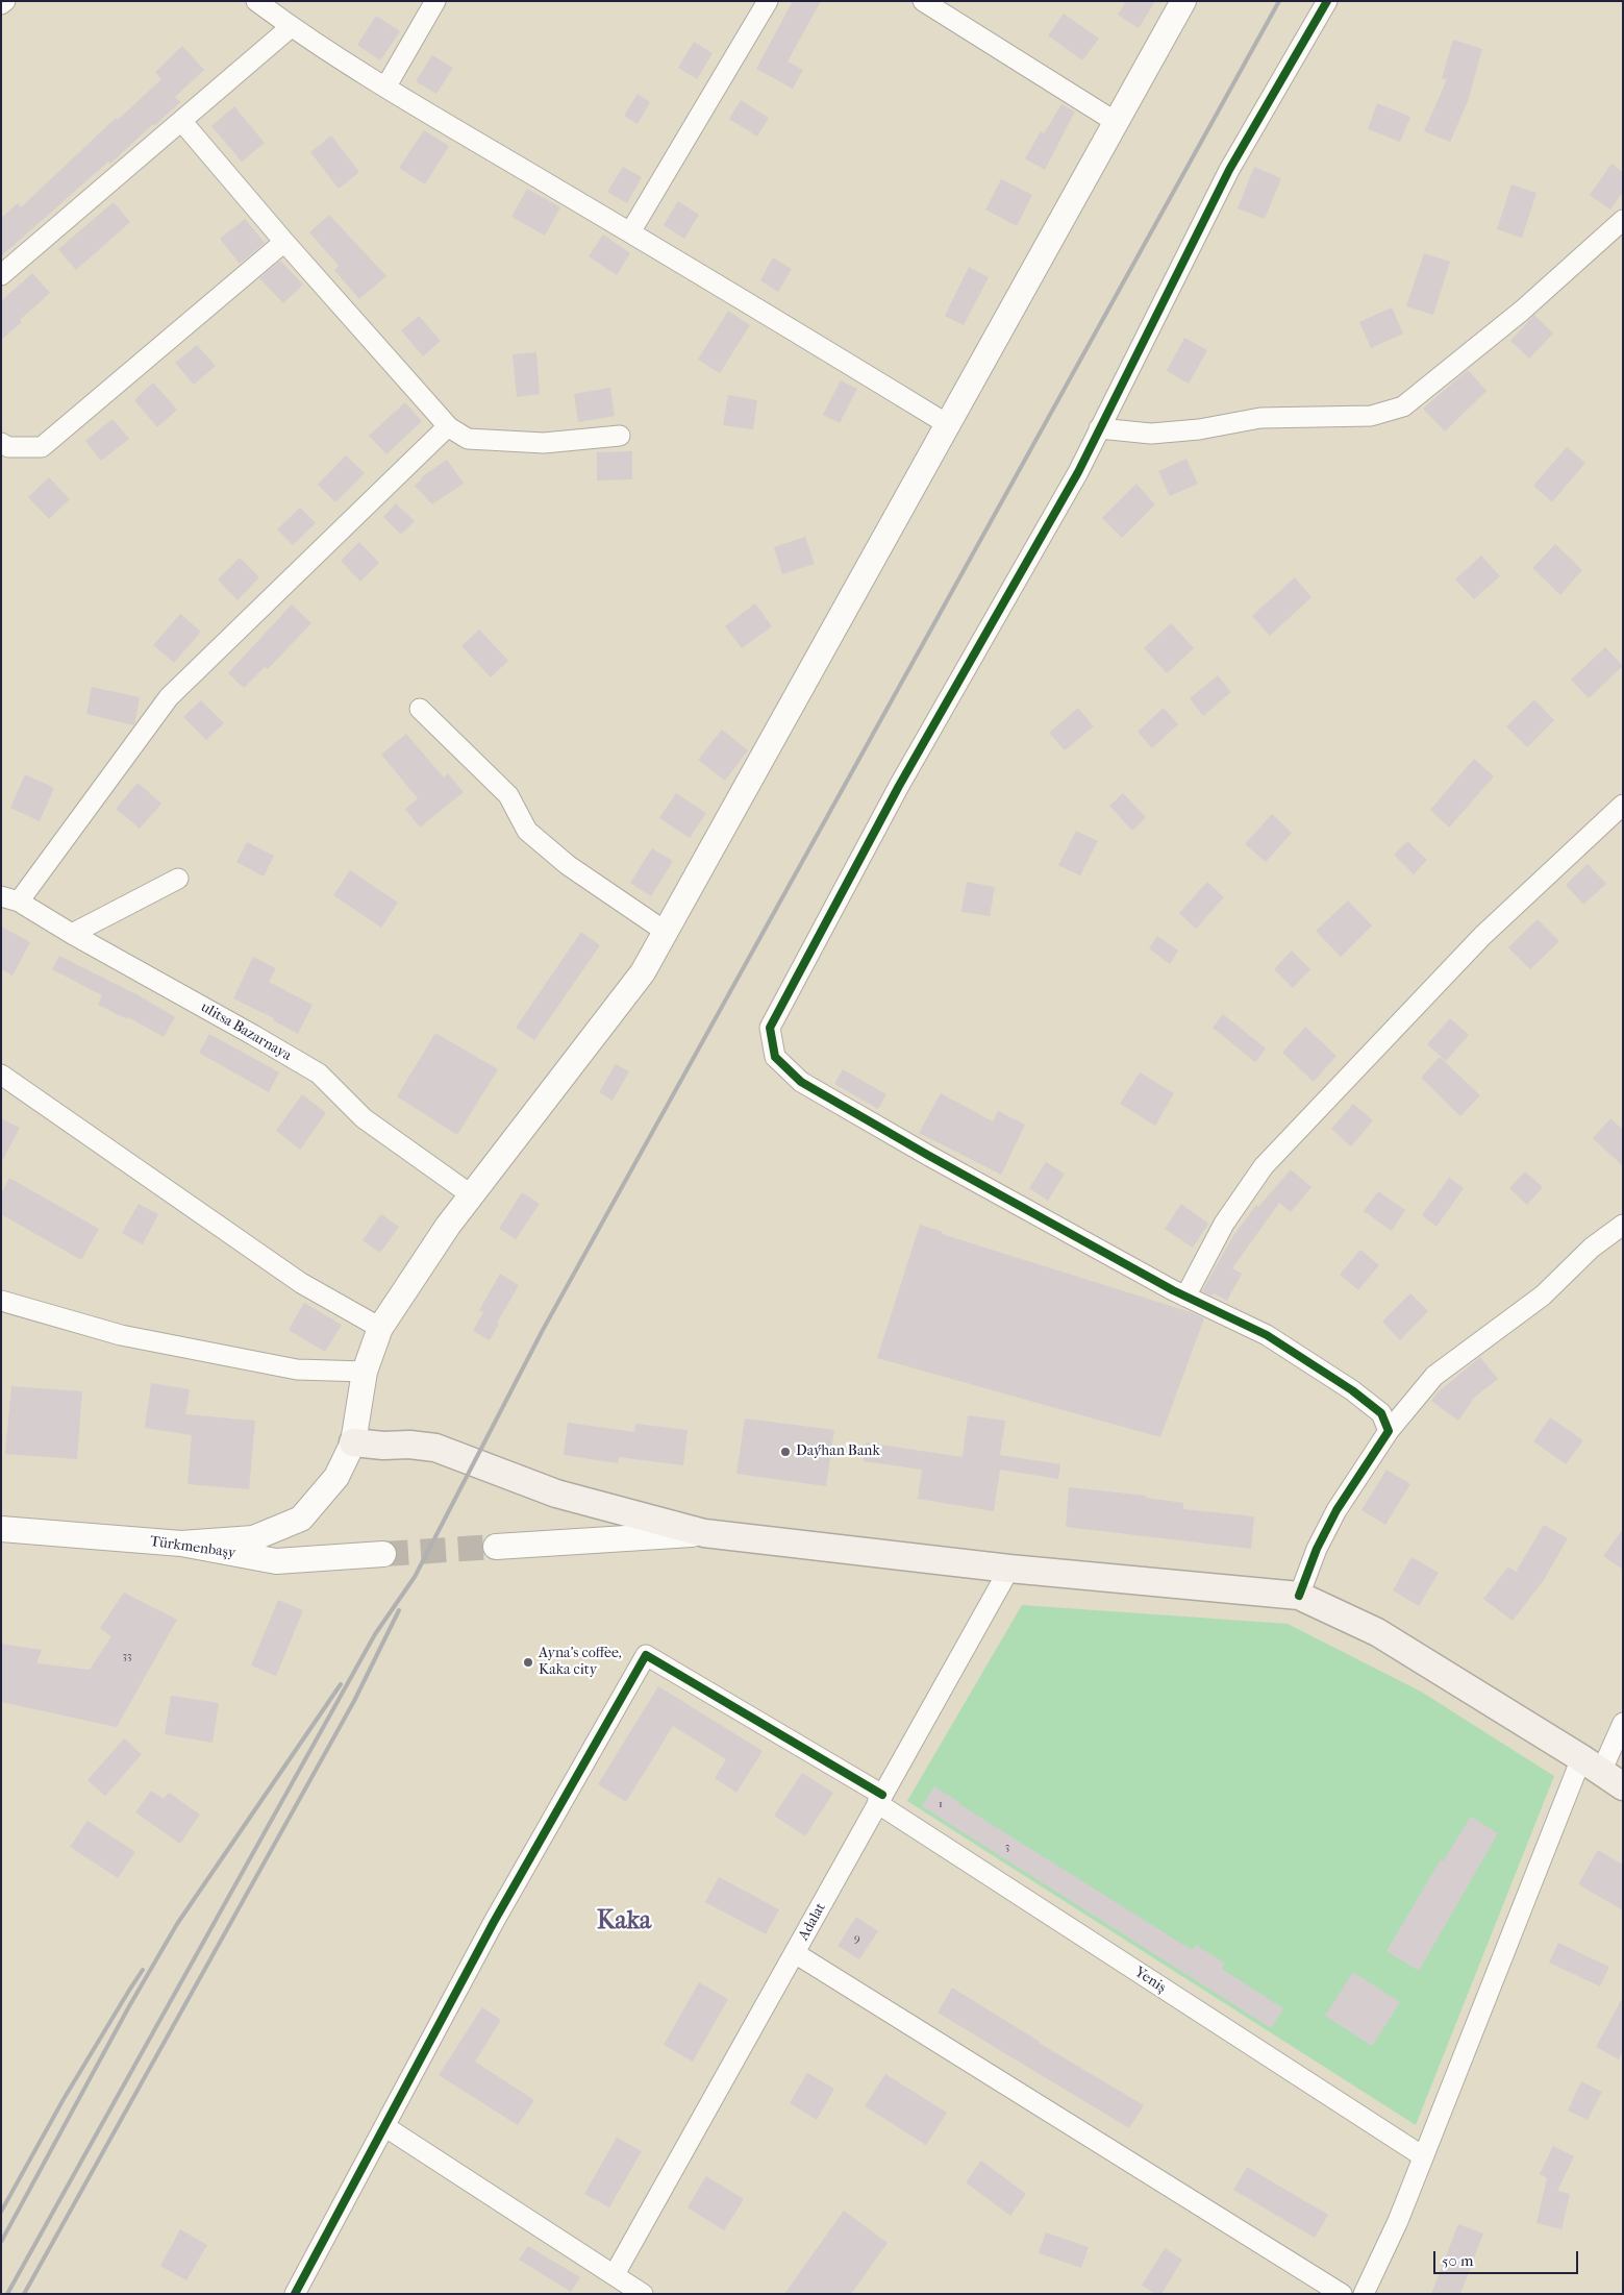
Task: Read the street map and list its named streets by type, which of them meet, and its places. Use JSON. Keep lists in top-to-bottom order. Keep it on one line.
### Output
{"streets":{"street":["ulitsa Bazarnaya","Türkmenbaşy","Adalat","Yeniş"]},"crossings":[["Adalat","Yeniş"]],"districts":["Kaka"],"places":["Daýhan Bank","Ayna's coffee, Kaka city"],"house_numbers":["33","1","3","9"],"scale_bar":"50 m"}
